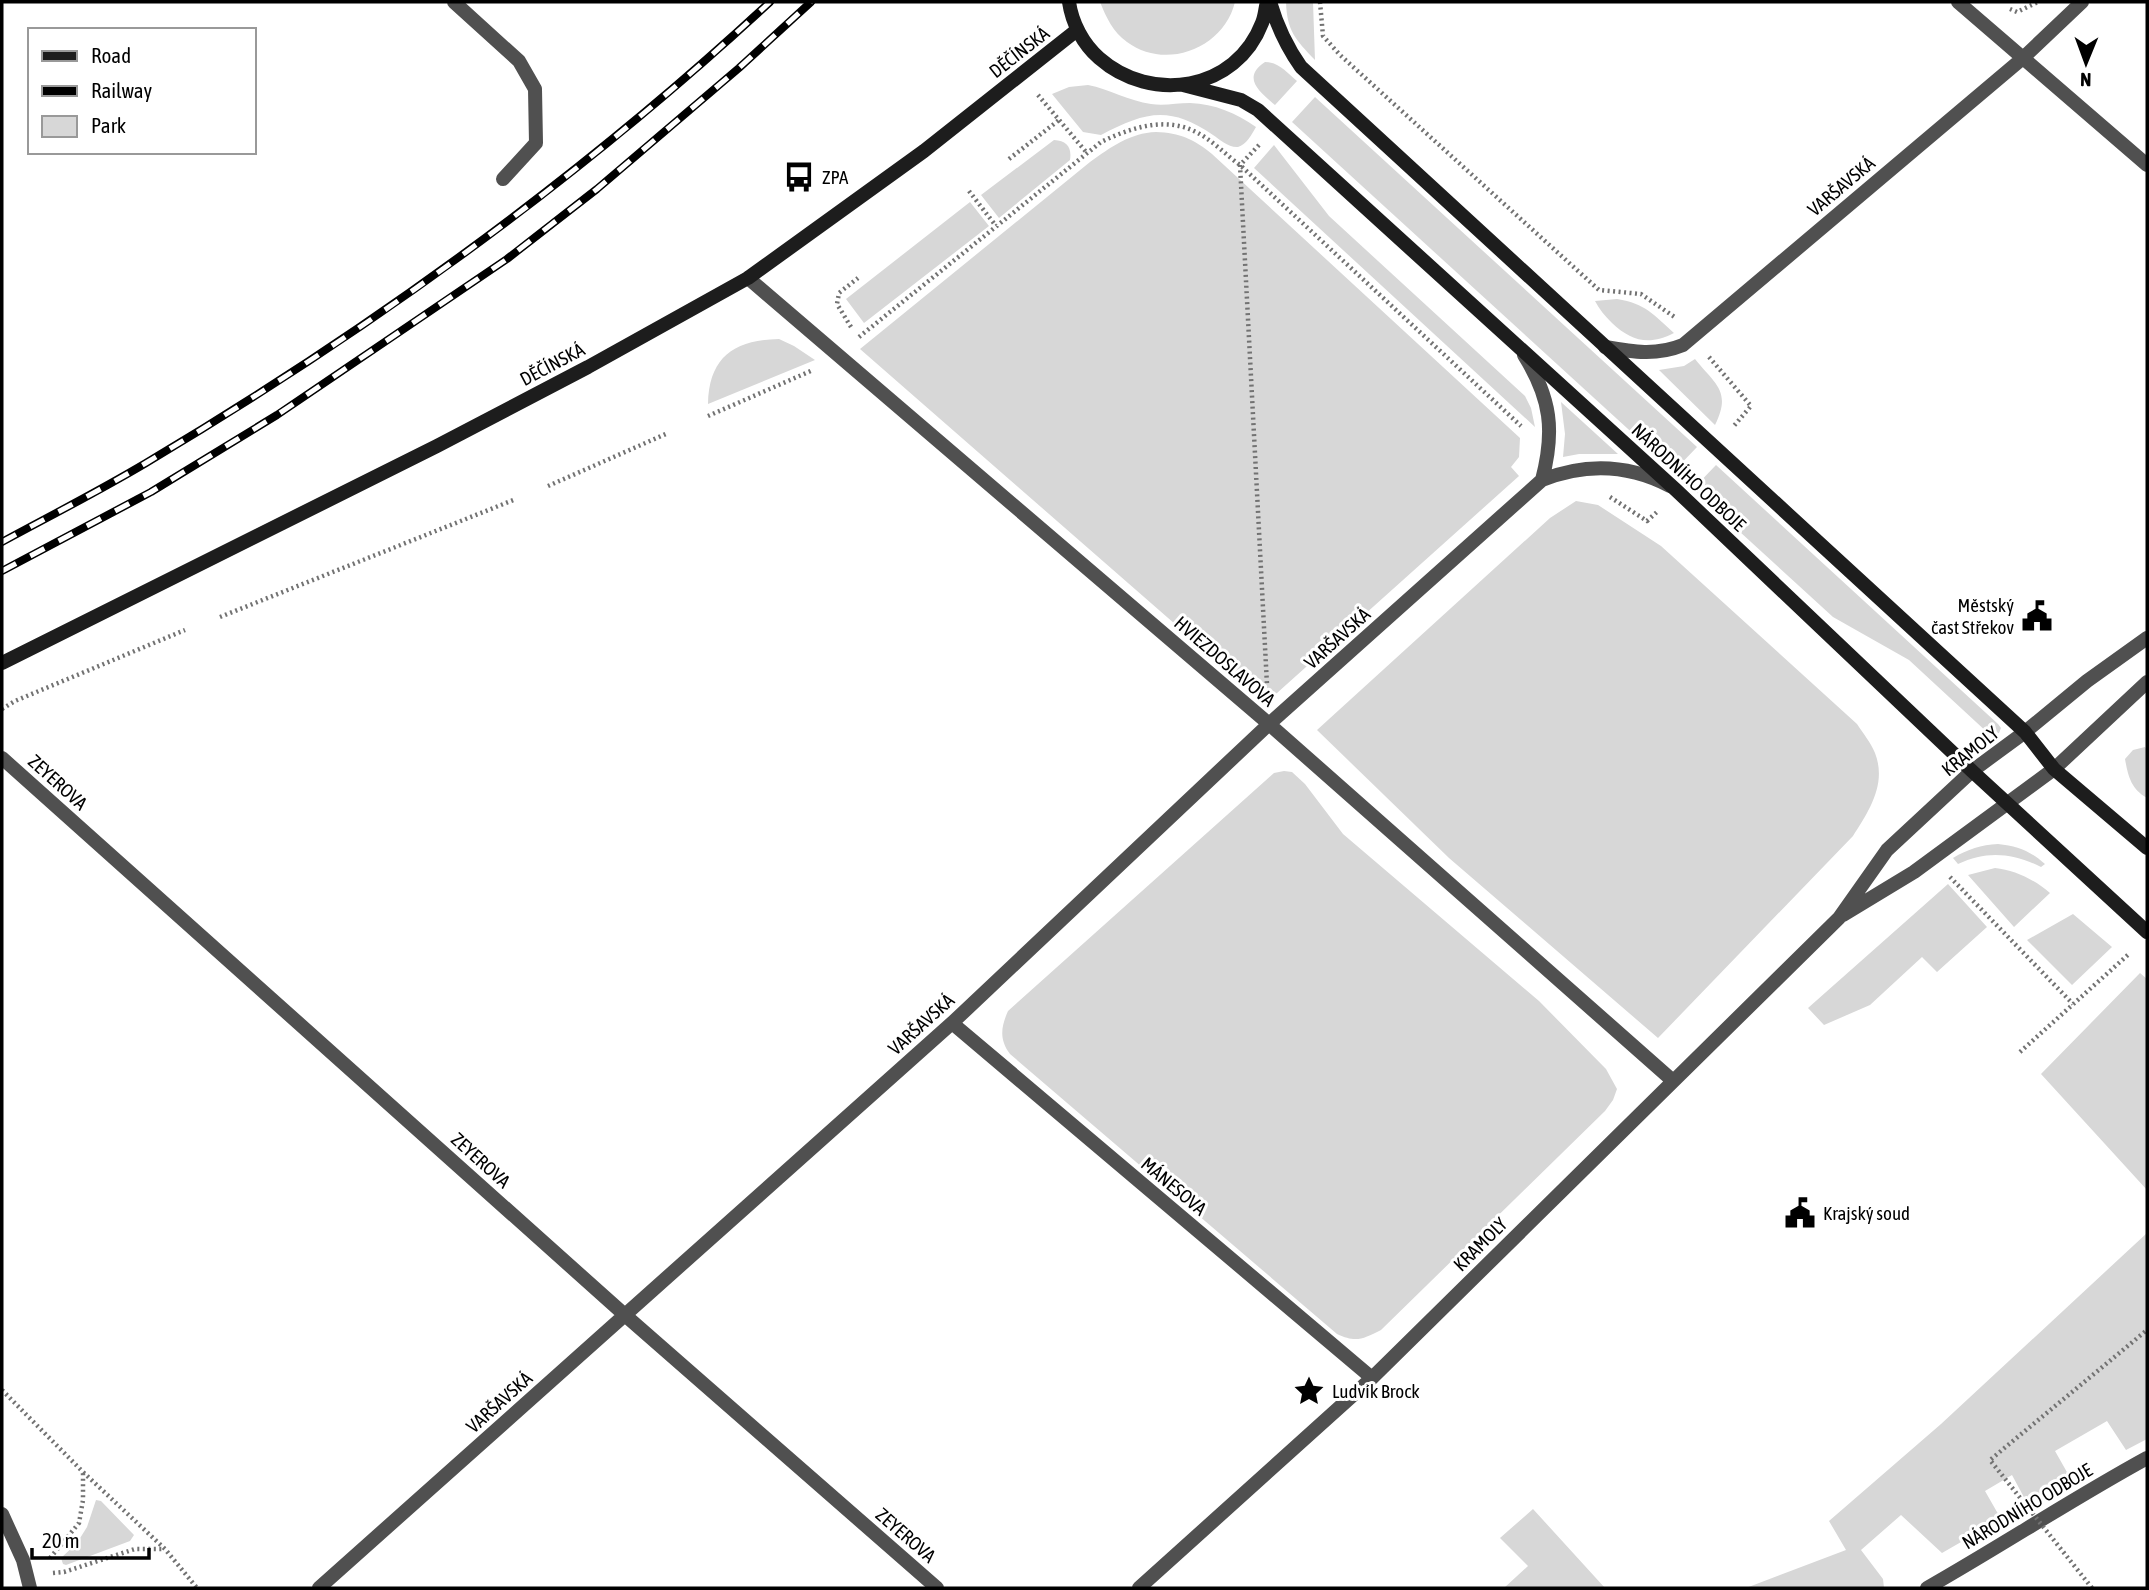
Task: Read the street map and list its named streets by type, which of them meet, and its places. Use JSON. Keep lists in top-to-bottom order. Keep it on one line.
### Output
{"streets":{"main road":["DĚČÍNSKÁ","NÁRODNÍHO ODBOJE"],"street":["VARŠAVSKÁ","HVIEZDOSLAVOVA","KRAMOLY","ZEYEROVA","MÁNESOVA"]},"crossings":[["DĚČÍNSKÁ","NÁRODNÍHO ODBOJE"],["DĚČÍNSKÁ","HVIEZDOSLAVOVA"],["VARŠAVSKÁ","NÁRODNÍHO ODBOJE"],["VARŠAVSKÁ","HVIEZDOSLAVOVA"],["VARŠAVSKÁ","ZEYEROVA"],["VARŠAVSKÁ","MÁNESOVA"],["NÁRODNÍHO ODBOJE","KRAMOLY"],["HVIEZDOSLAVOVA","KRAMOLY"],["KRAMOLY","MÁNESOVA"]],"places":{"bus stop":["ZPA"],"public building":["Městský čast Střekov","Krajský soud"],"place":["Ludvík Brock"]},"legend":["Road","Railway","Park"],"scale_bar":"20 m","north":"bottom"}
